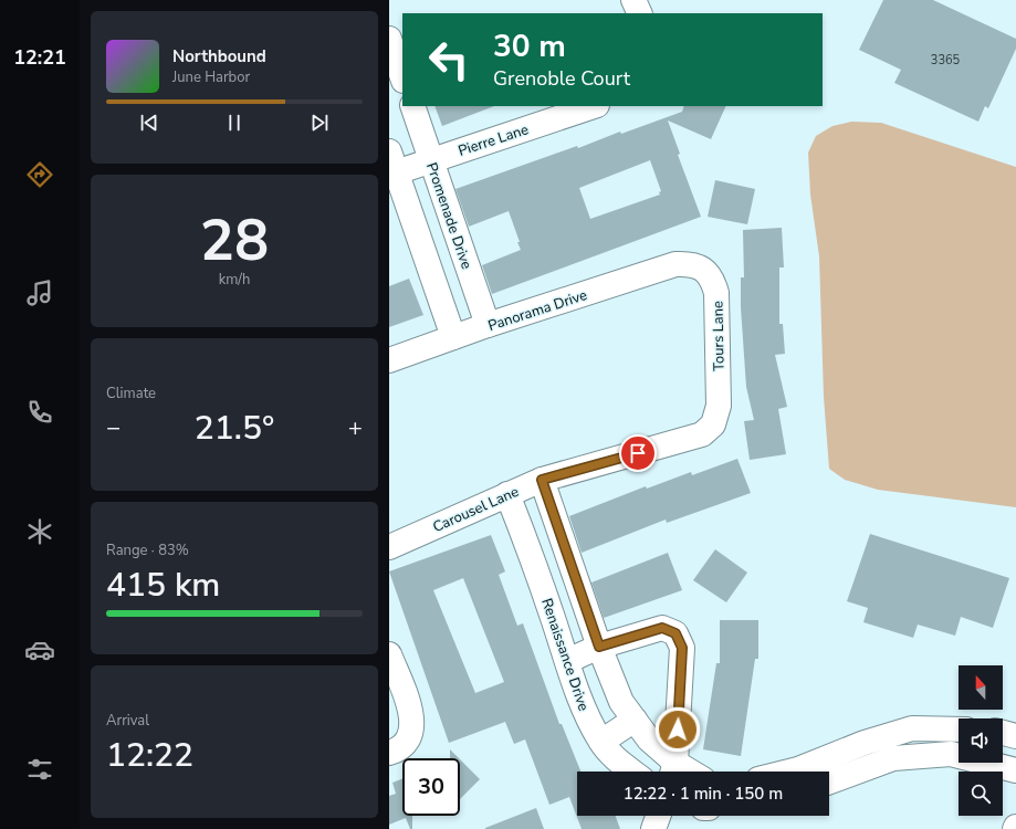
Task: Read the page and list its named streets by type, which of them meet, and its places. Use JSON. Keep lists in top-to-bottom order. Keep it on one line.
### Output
{"streets":{"street":["Pierre Lane","Promenade Drive","Panorama Drive","Tours Lane","Carousel Lane","Renaissance Drive"]},"crossings":[["Pierre Lane","Promenade Drive"],["Promenade Drive","Panorama Drive"],["Panorama Drive","Tours Lane"],["Tours Lane","Carousel Lane"],["Carousel Lane","Renaissance Drive"]],"house_numbers":["3365"],"north":"top","page":{"tabs":"12:21","turn":["30 m","Grenoble Court"],"song":["Northbound","June Harbor"],"tile":[["28","km/h"],"Climate",["Range · 83%","415 km"],["Arrival","12:22"]],"heat":["−","21.5°","+"],"limit":"30","trip":"12:22 · 1 min · 150 m"}}
